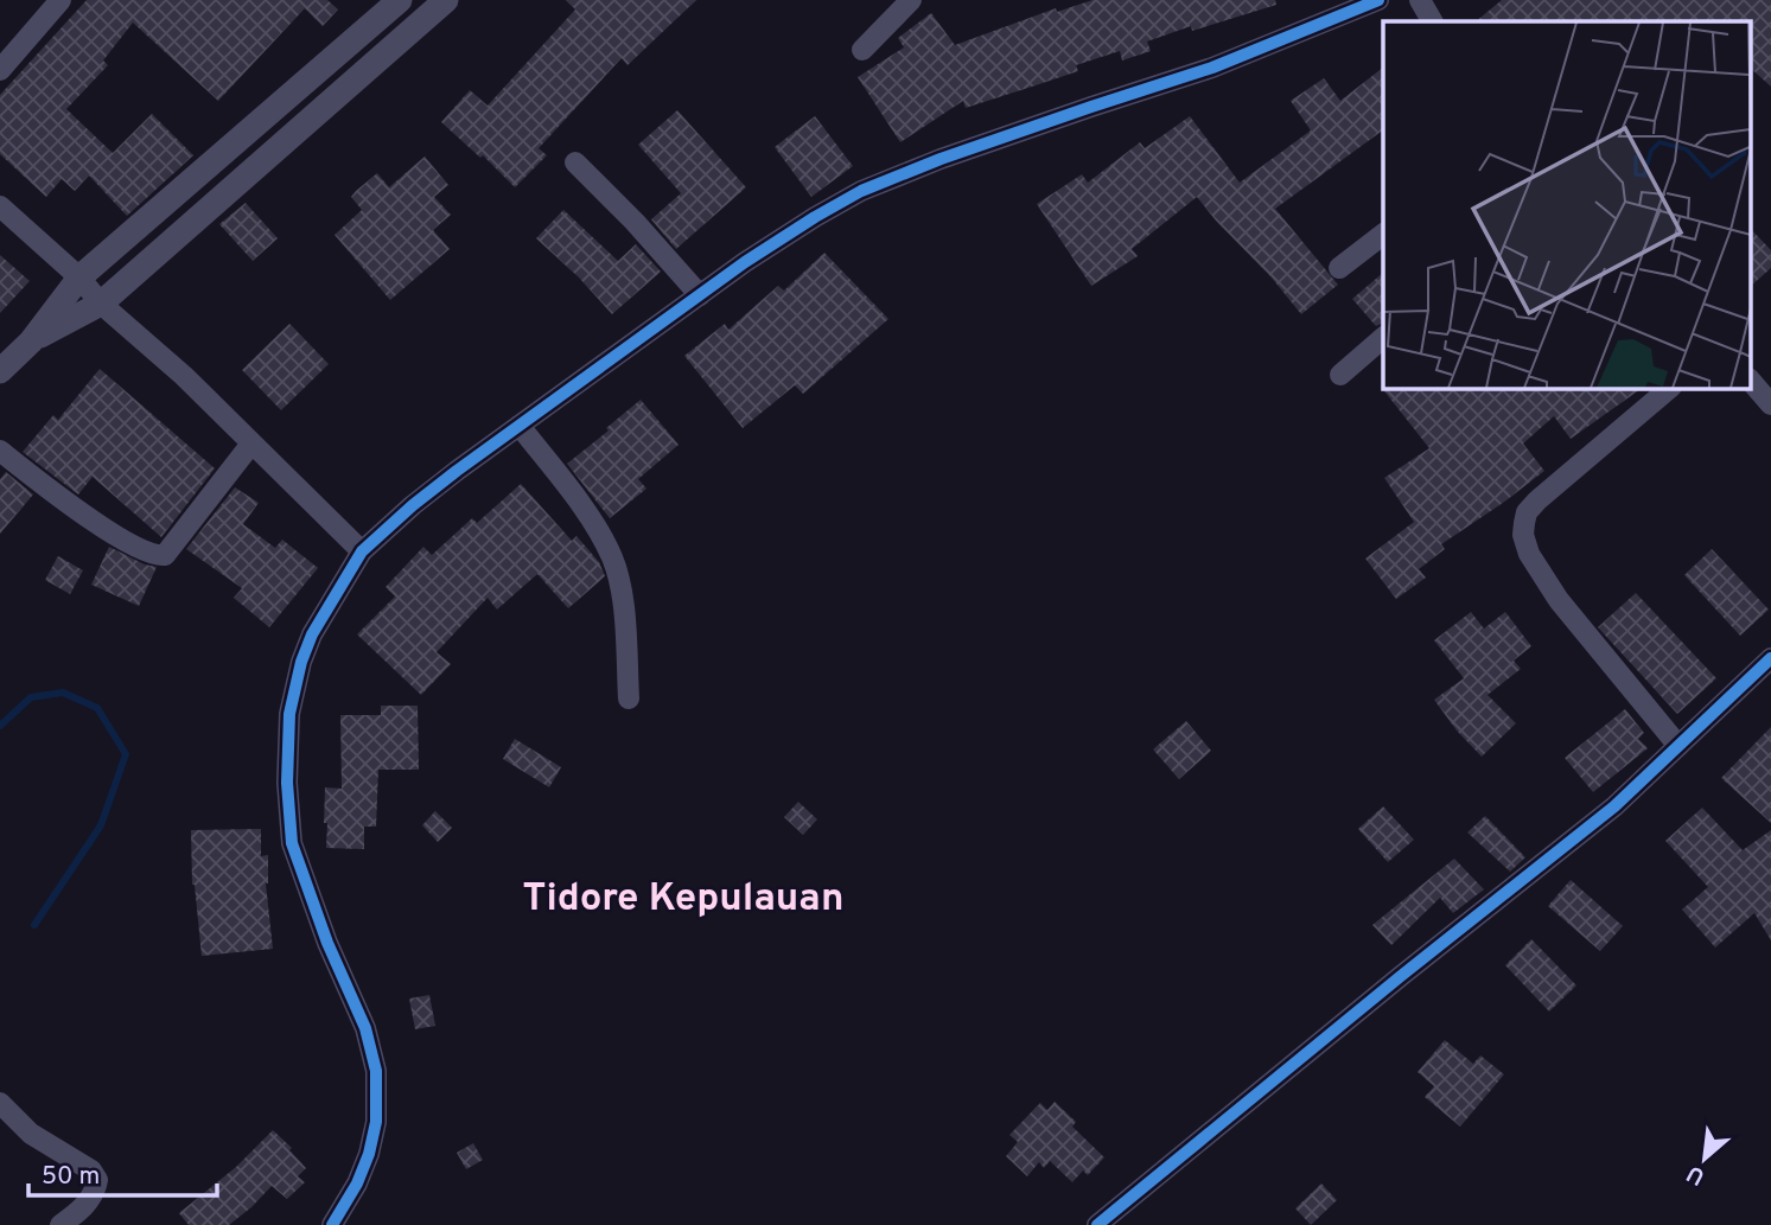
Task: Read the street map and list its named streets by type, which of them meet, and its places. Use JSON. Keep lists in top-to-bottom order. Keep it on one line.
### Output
{"districts":["Tidore Kepulauan"],"scale_bar":"50 m","north":"bottom left"}
